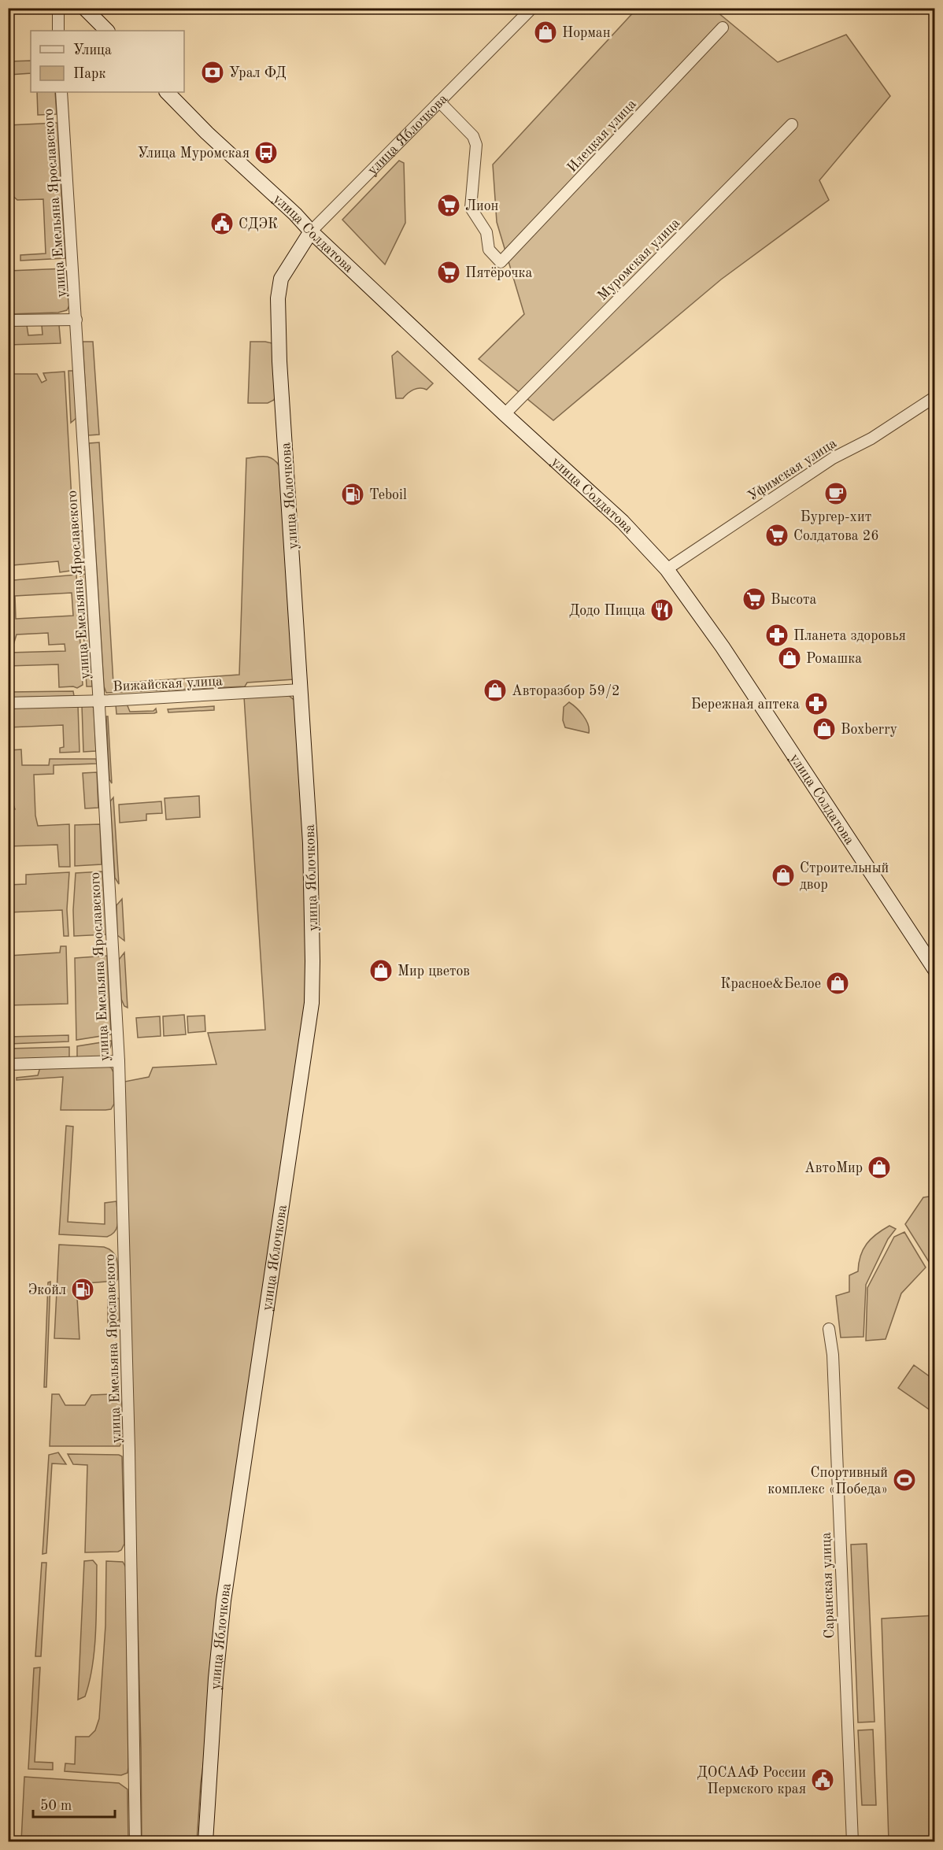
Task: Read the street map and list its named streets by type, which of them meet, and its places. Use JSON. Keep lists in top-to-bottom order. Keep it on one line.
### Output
{"streets":{"street":["улица Яблочкова","Илецкая улица","улица Емельяна Ярославского","улица Солдатова","Муромская улица","Уфимская улица","Вижайская улица","Саранская улица"]},"crossings":[["улица Яблочкова","Илецкая улица"],["улица Яблочкова","улица Солдатова"],["улица Яблочкова","Вижайская улица"],["улица Емельяна Ярославского","Вижайская улица"],["улица Солдатова","Муромская улица"],["улица Солдатова","Уфимская улица"]],"places":{"shop":["Норман","Ромашка","Авторазбор 59/2","Boxberry","Строительный двор","Мир цветов","Красное&Белое","АвтоМир"],"bank":["Урал ФД"],"bus stop":["Улица Муромская"],"supermarket":["Лион","Пятёрочка","Солдатова 26","Высота"],"public building":["СДЭК","ДОСААФ России Пермского края"],"cafe":["Бургер-хит"],"fuel station":["Teboil","Экойл"],"restaurant":["Додо Пицца"],"pharmacy":["Планета здоровья","Бережная аптека"],"sports":["Спортивный комплекс «Победа»"]},"legend":["Улица","Парк"],"scale_bar":"50 m"}
